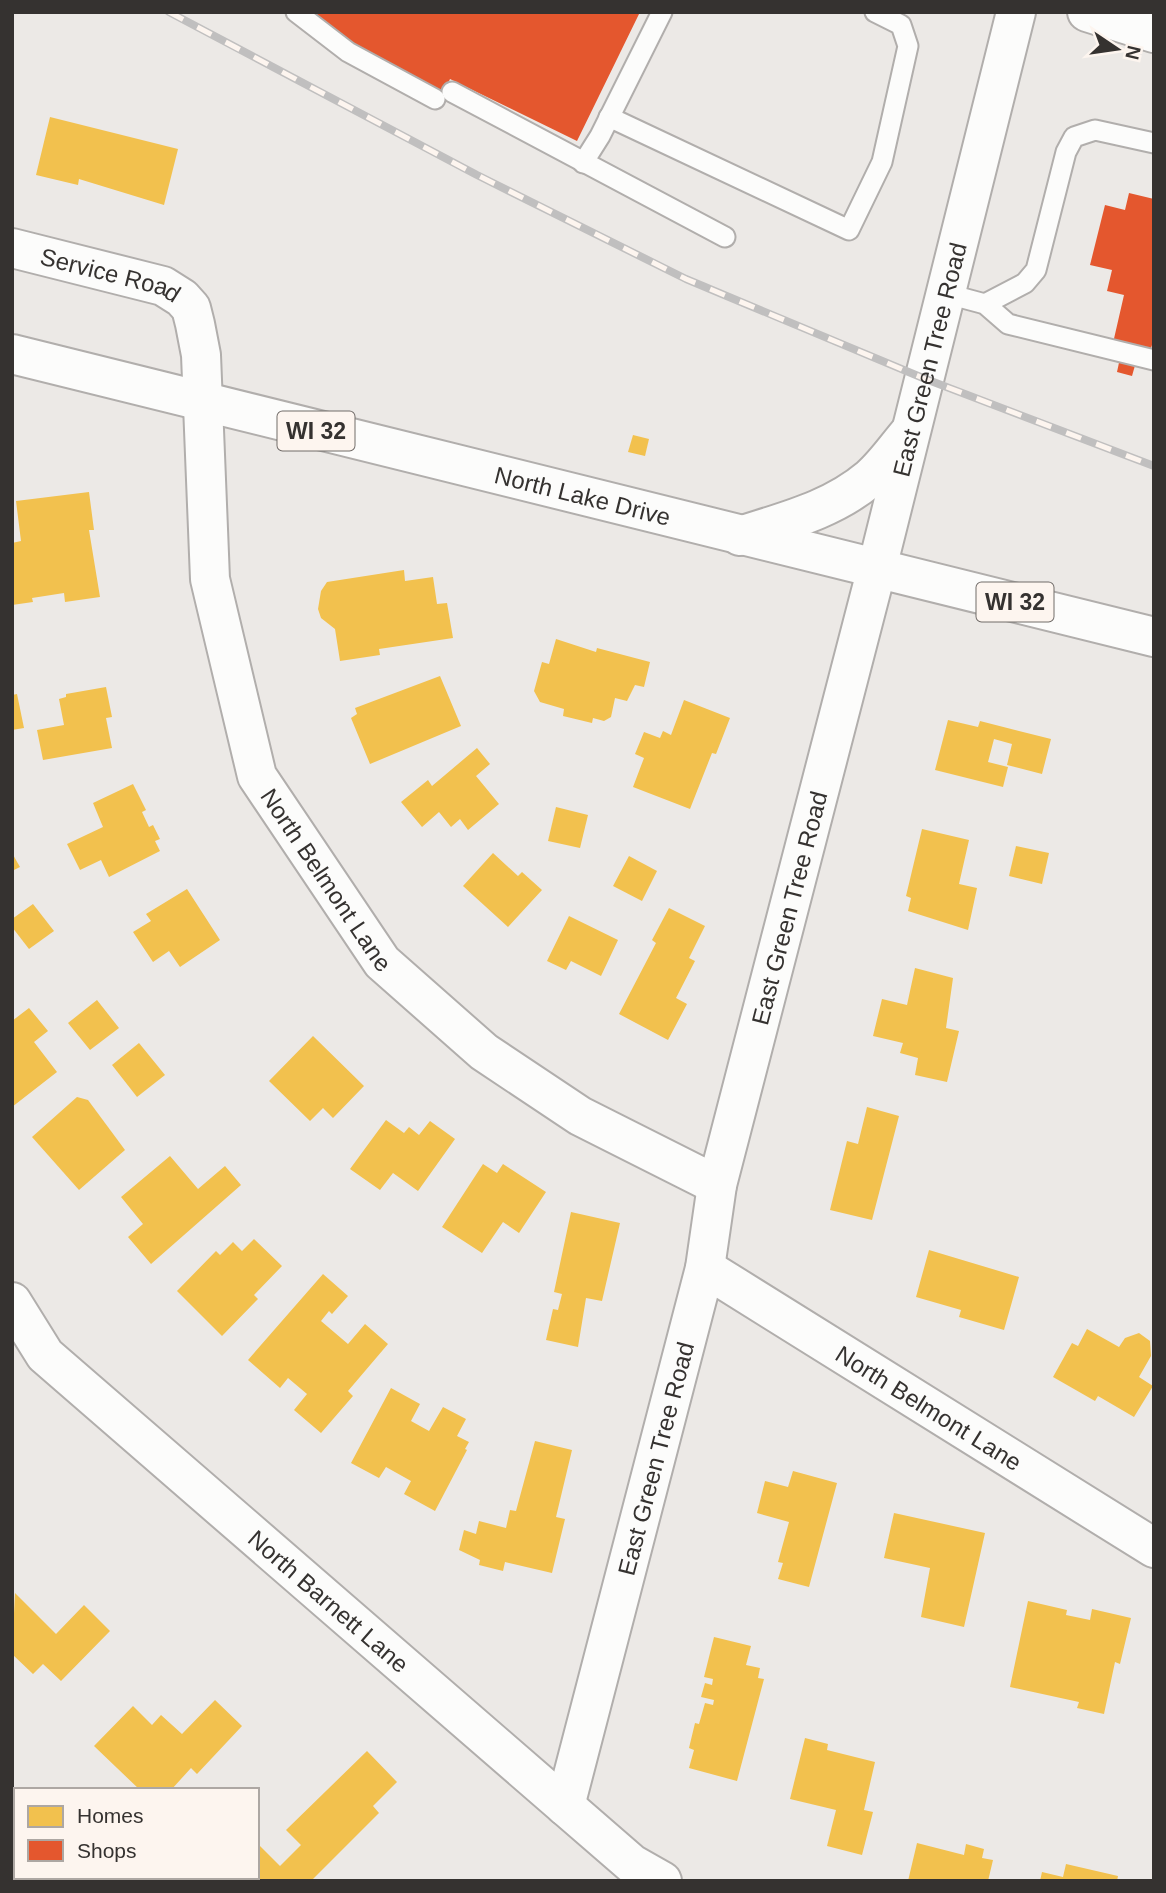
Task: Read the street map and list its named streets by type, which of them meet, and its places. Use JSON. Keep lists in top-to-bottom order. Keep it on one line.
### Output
{"streets":{"street":["Service Road","East Green Tree Road","WI 32","North Lake Drive","North Belmont Lane","North Barnett Lane"]},"crossings":[["Service Road","North Lake Drive"],["Service Road","North Belmont Lane"],["East Green Tree Road","North Lake Drive"],["East Green Tree Road","North Belmont Lane"],["East Green Tree Road","North Barnett Lane"],["North Lake Drive","North Belmont Lane"]],"legend":["Homes","Shops"],"north":"right"}
